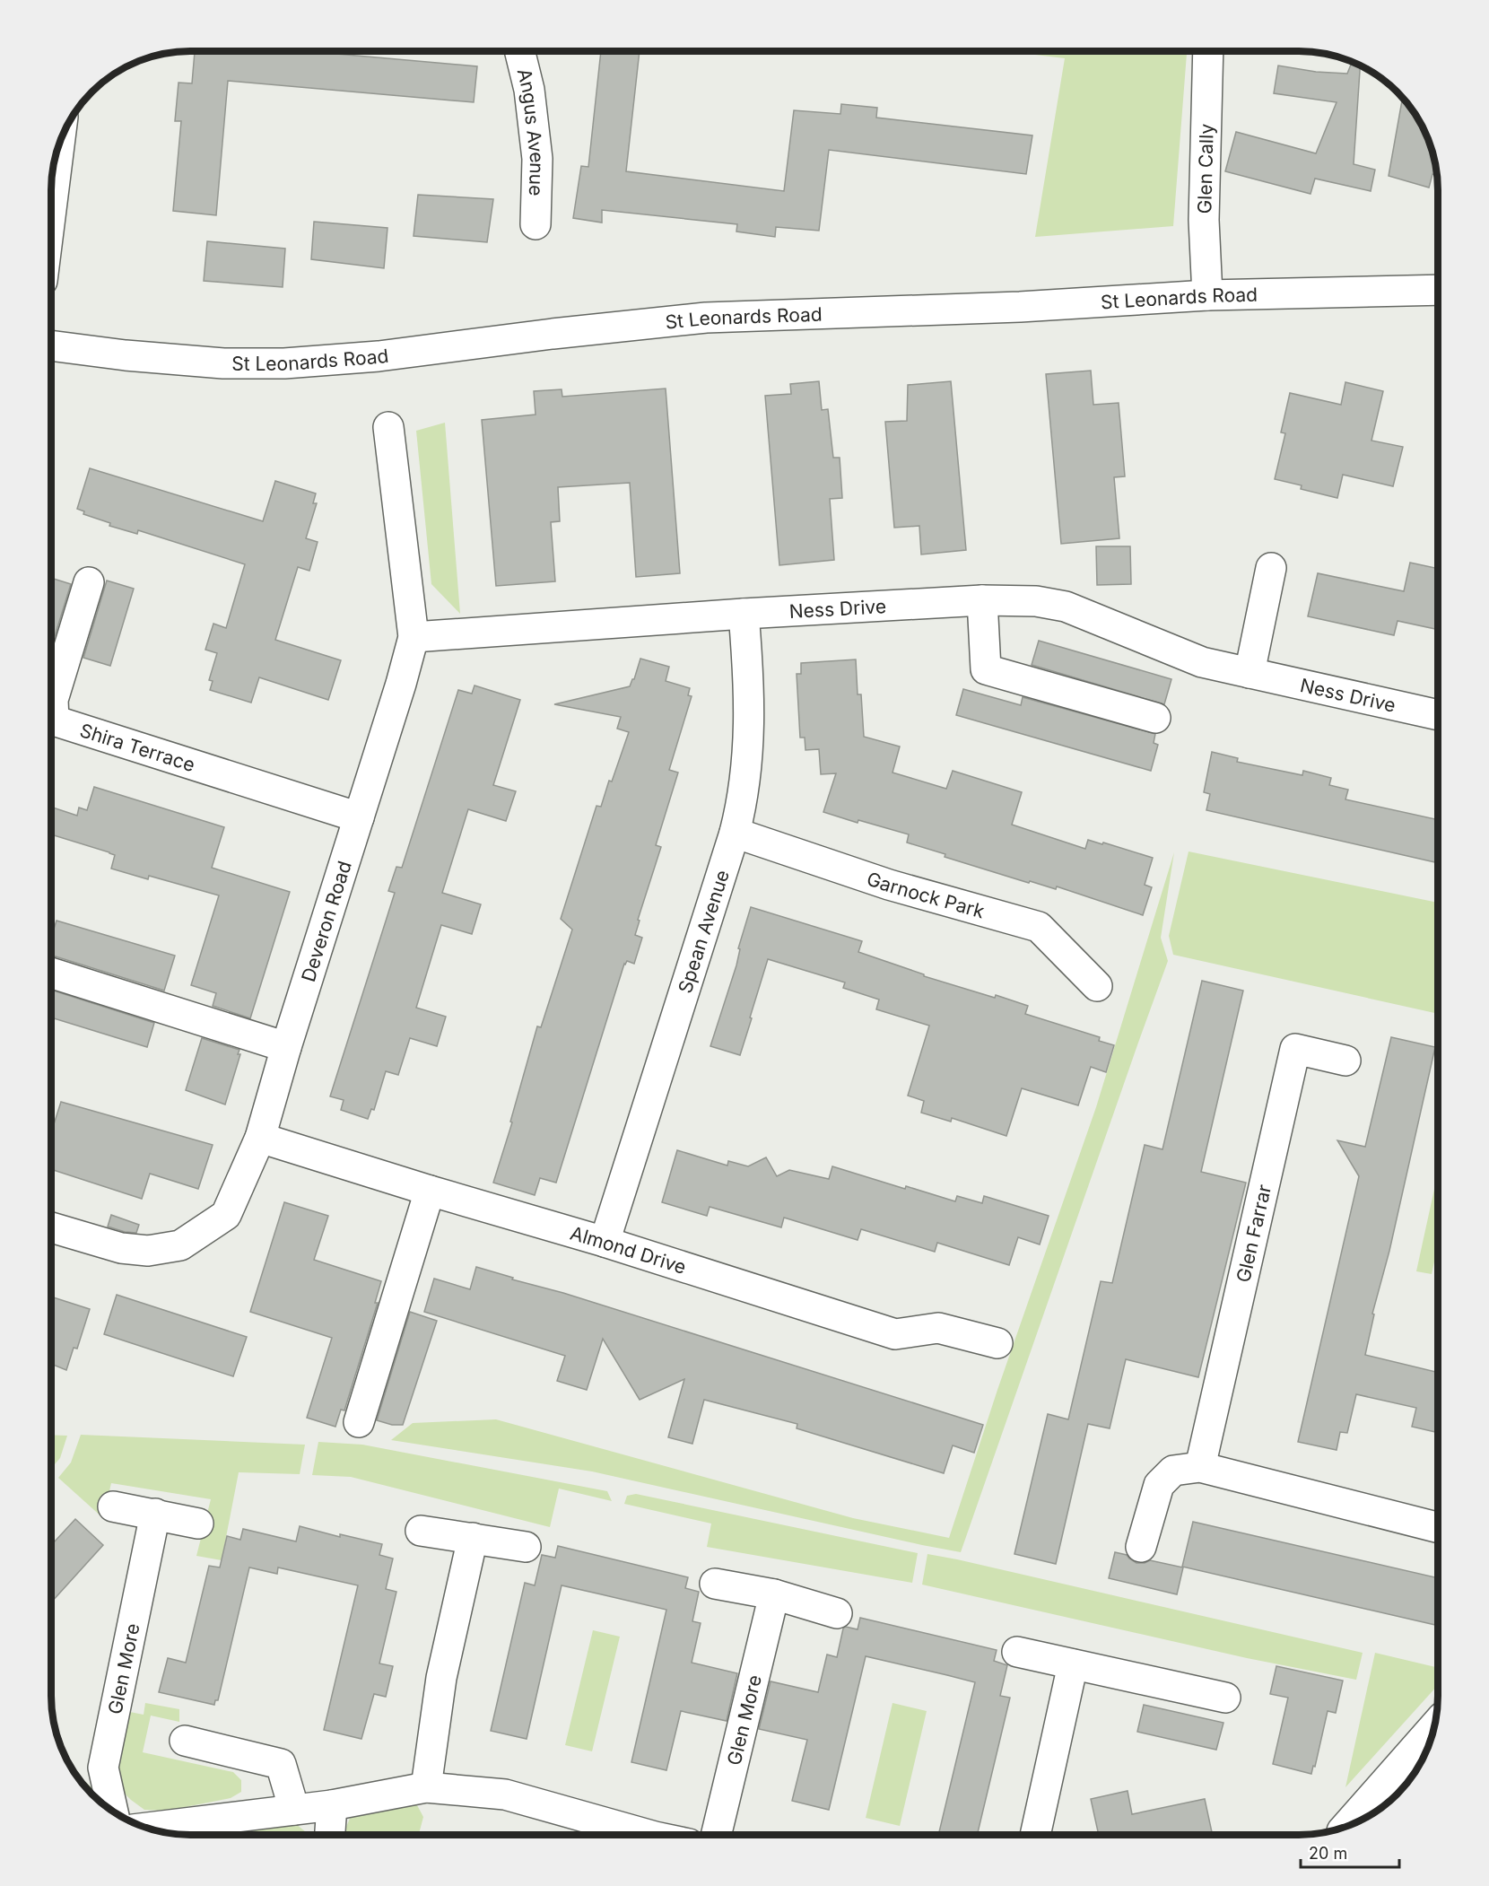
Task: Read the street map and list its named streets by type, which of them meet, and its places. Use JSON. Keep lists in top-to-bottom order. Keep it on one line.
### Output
{"streets":{"street":["Angus Avenue","Glen Cally","St Leonards Road","Ness Drive","Shira Terrace","Garnock Park","Deveron Road","Spean Avenue","Glen Farrar","Almond Drive","Glen More"]},"crossings":[["Glen Cally","St Leonards Road"],["Ness Drive","Deveron Road"],["Ness Drive","Spean Avenue"],["Shira Terrace","Deveron Road"],["Garnock Park","Spean Avenue"],["Deveron Road","Almond Drive"],["Spean Avenue","Almond Drive"]],"scale_bar":"20 m"}
